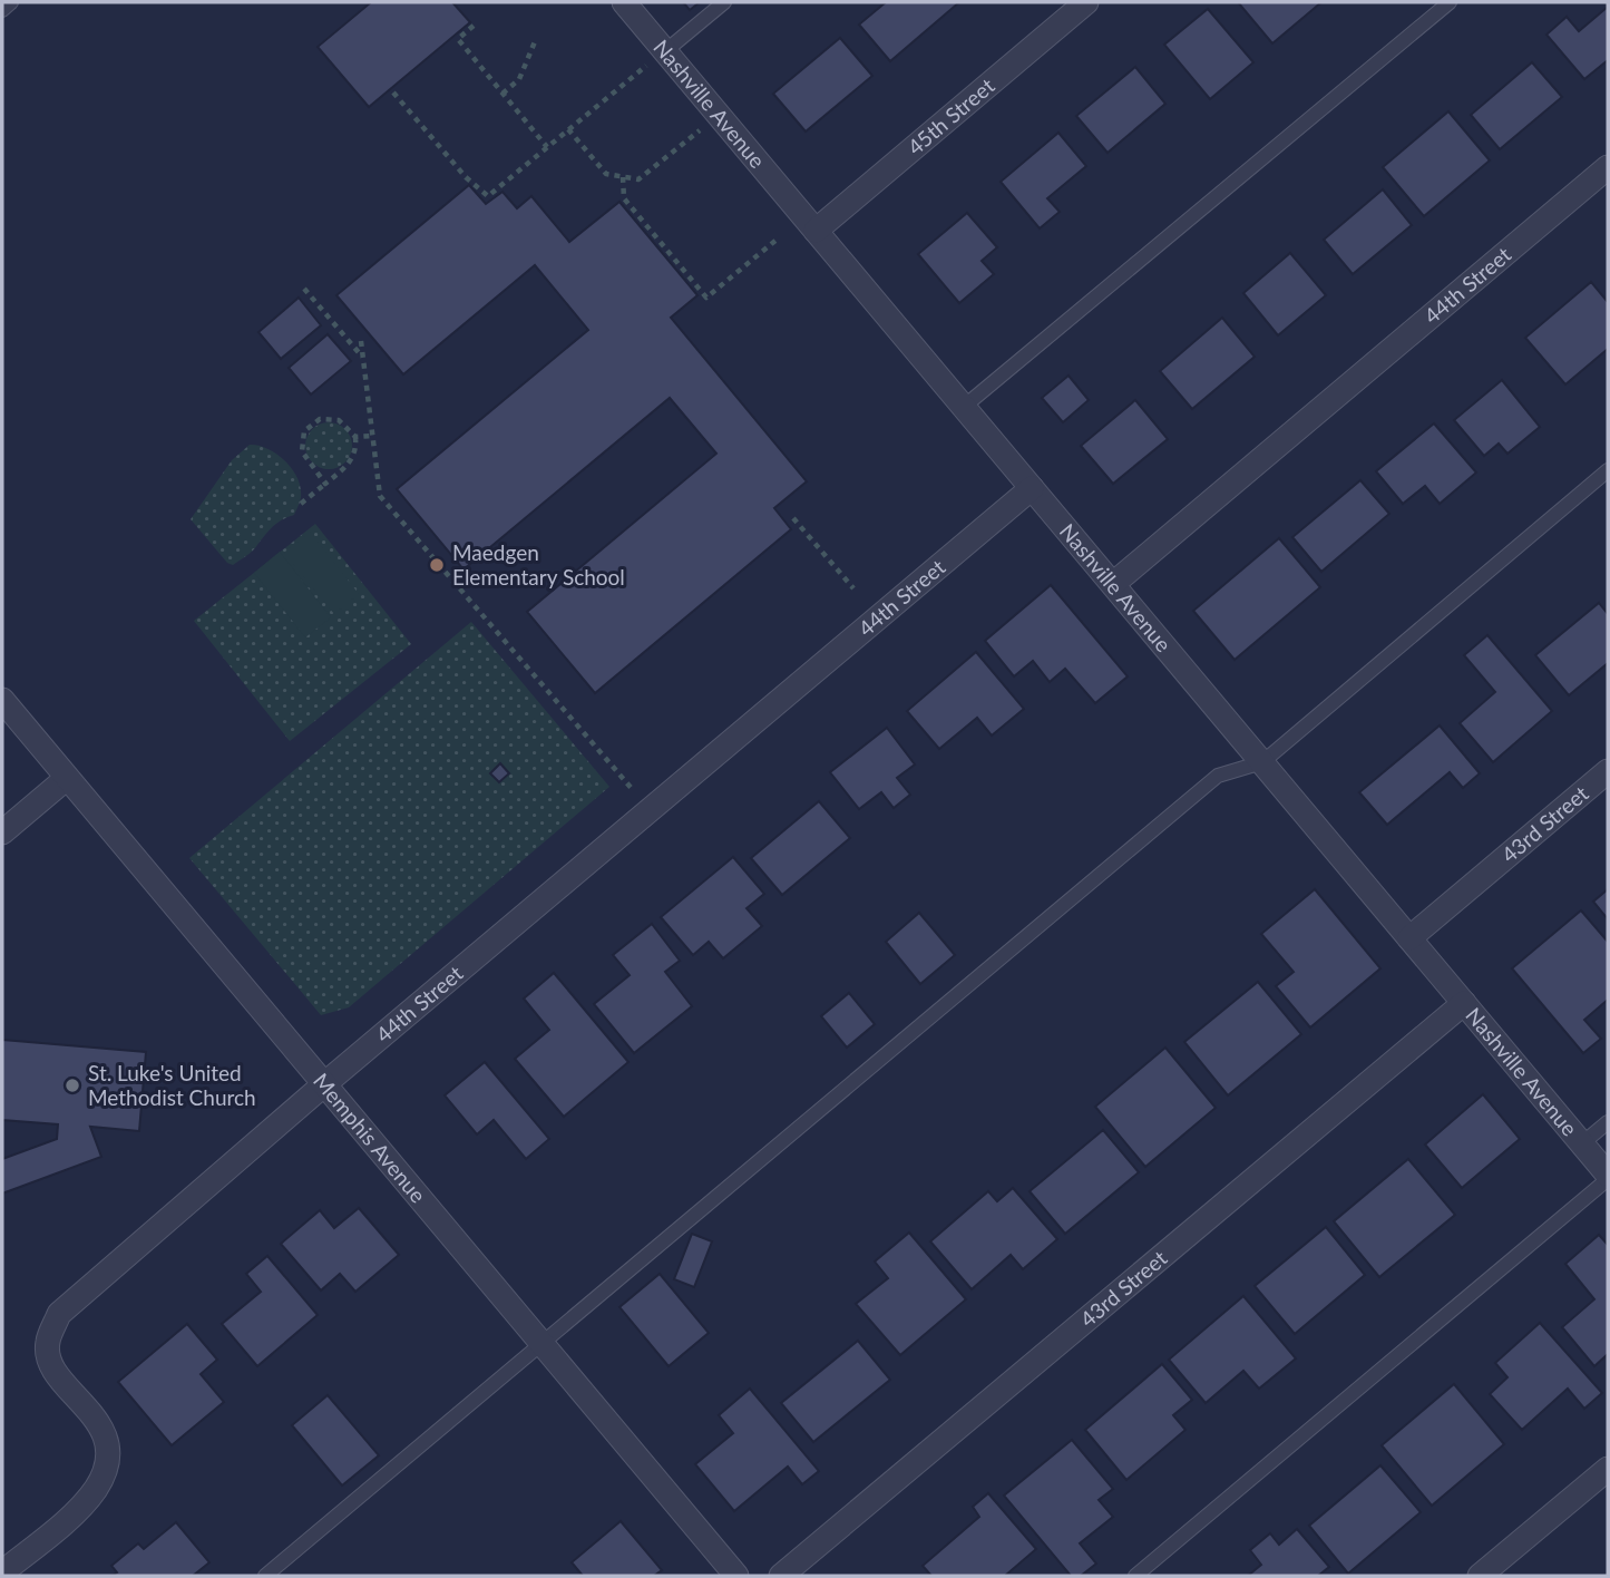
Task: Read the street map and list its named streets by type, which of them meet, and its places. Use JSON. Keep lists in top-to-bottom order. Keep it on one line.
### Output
{"streets":{"street":["Nashville Avenue","45th Street","44th Street","43rd Street","Memphis Avenue"]},"crossings":[["Nashville Avenue","45th Street"],["Nashville Avenue","44th Street"],["Nashville Avenue","43rd Street"],["44th Street","Memphis Avenue"]],"places":["Maedgen Elementary School","St. Luke's United Methodist Church"]}
